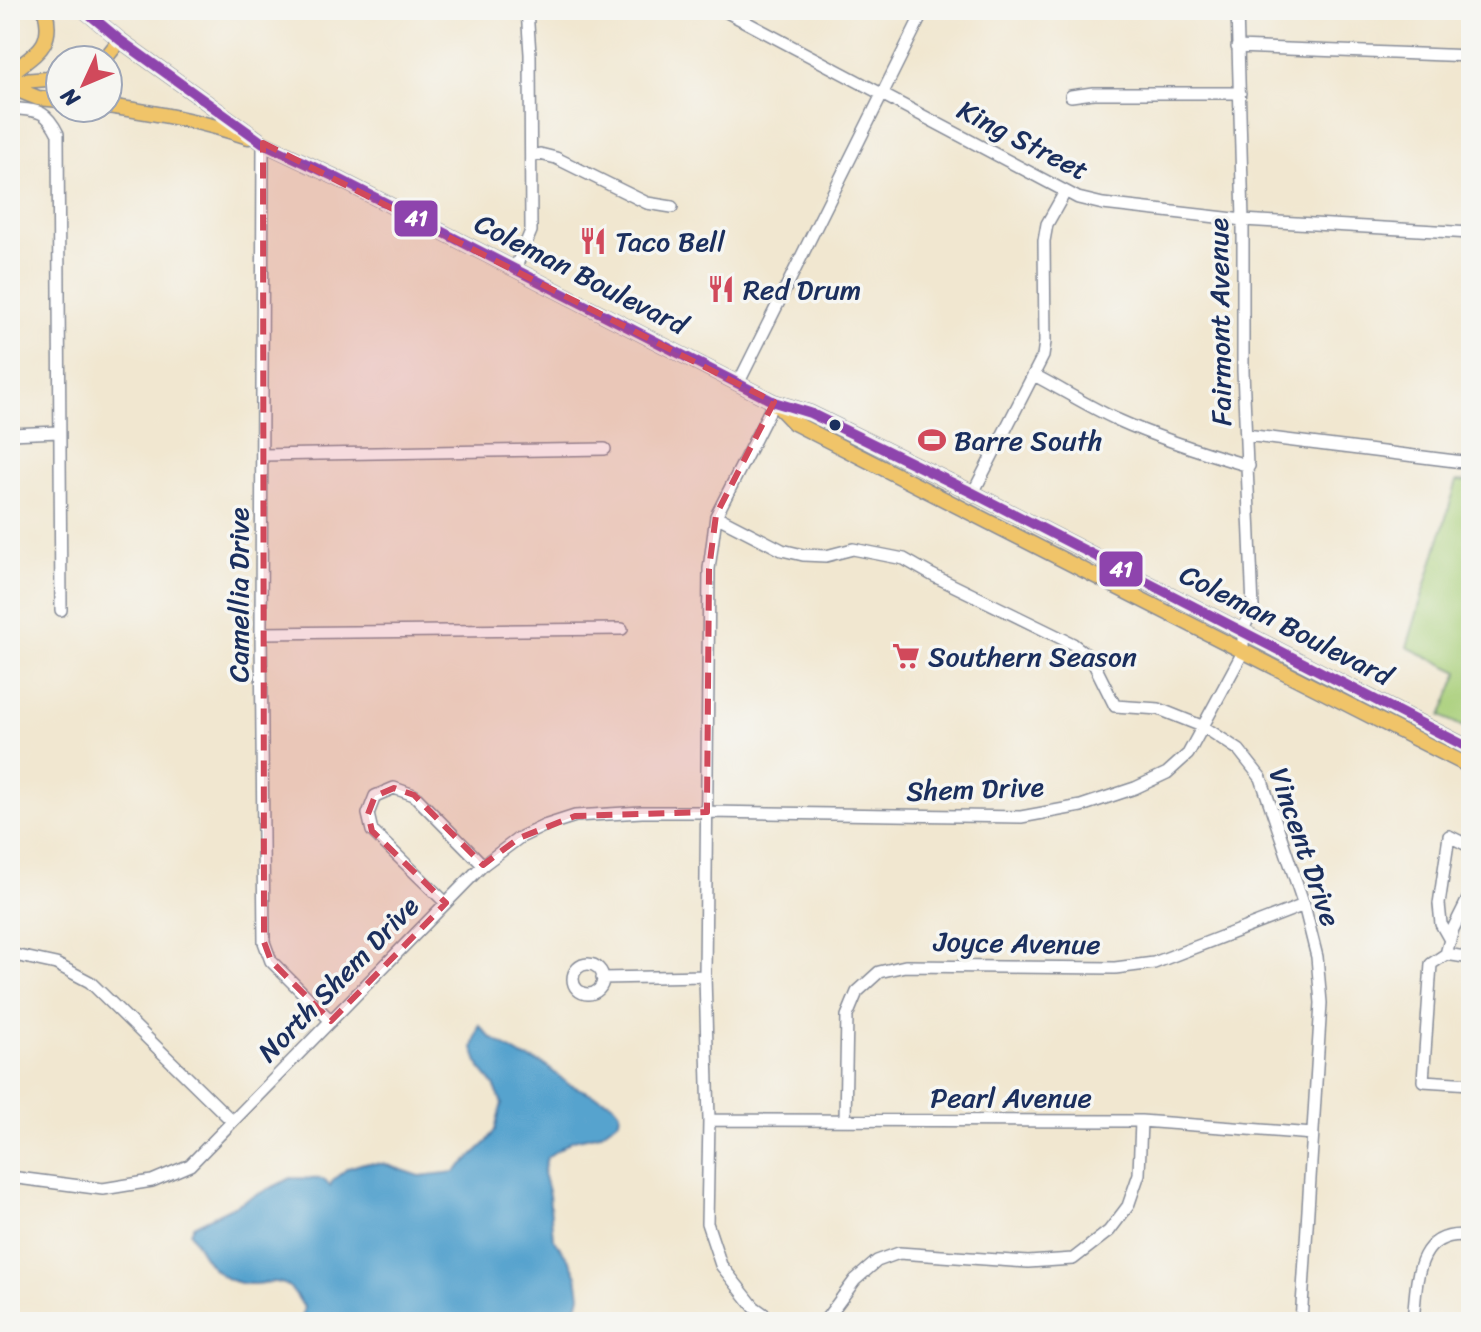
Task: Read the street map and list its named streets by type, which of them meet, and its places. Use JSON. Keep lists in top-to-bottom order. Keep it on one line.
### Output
{"streets":{"main road":["Coleman Boulevard"],"street":["King Street","Fairmont Avenue","Camellia Drive","Shem Drive","Vincent Drive","Joyce Avenue","North Shem Drive","Pearl Avenue"]},"crossings":[["King Street","Fairmont Avenue"],["Coleman Boulevard","Fairmont Avenue"],["Coleman Boulevard","Camellia Drive"],["Coleman Boulevard","Shem Drive"],["Fairmont Avenue","Shem Drive"],["Camellia Drive","North Shem Drive"],["Shem Drive","Vincent Drive"],["Shem Drive","North Shem Drive"],["Vincent Drive","Joyce Avenue"],["Vincent Drive","Pearl Avenue"],["Joyce Avenue","Pearl Avenue"]],"places":{"restaurant":["Taco Bell","Red Drum"],"sports":["Barre South"],"supermarket":["Southern Season"]},"lines":["transit line 41"],"north":"bottom left"}
